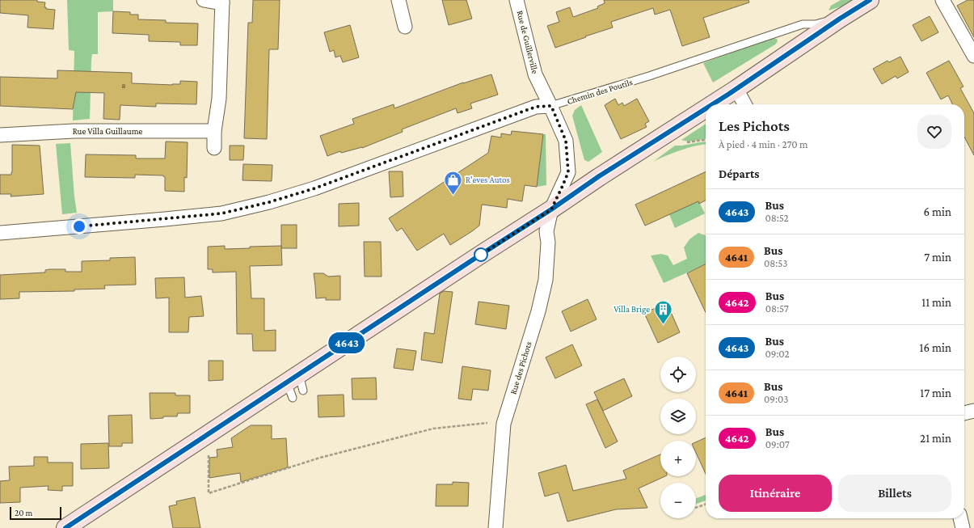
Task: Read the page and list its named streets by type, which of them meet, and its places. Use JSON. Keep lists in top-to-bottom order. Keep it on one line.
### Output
{"streets":{"street":["Rue de Guillerville","Chemin des Poutils","Rue Villa Guillaume","Rue des Pichots"]},"crossings":[["Rue de Guillerville","Chemin des Poutils"],["Rue de Guillerville","Rue des Pichots"]],"places":{"shop":["R'eves Autos"],"building":["Villa Brige"]},"lines":["bus line 4643"],"house_numbers":["8"],"scale_bar":"20 m","page":{"on_map":"4643","heading":[["Les Pichots","À pied · 4 min · 270 m"],"Départs"],"list":[{"mark":"4643","name":"Bus","note":"08:52","value":"6 min"},{"mark":"4641","name":"Bus","note":"08:53","value":"7 min"},{"mark":"4642","name":"Bus","note":"08:57","value":"11 min"},{"mark":"4643","name":"Bus","note":"09:02","value":"16 min"},{"mark":"4641","name":"Bus","note":"09:03","value":"17 min"},{"mark":"4642","name":"Bus","note":"09:07","value":"21 min"}],"map_buttons":["+","−"],"buttons":["Itinéraire","Billets"],"scale":"20 m"}}
